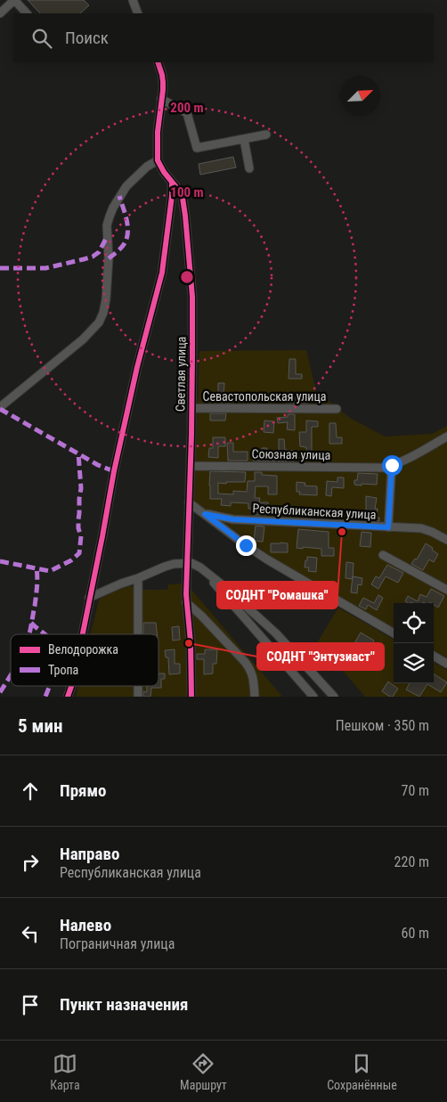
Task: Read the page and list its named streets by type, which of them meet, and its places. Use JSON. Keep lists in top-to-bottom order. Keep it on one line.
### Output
{"streets":{"street":["Светлая улица","Севастопольская улица","Союзная улица","Республиканская улица"]},"crossings":[["Светлая улица","Севастопольская улица"],["Светлая улица","Союзная улица"]],"places":["СОДНТ \"Ромашка\"","СОДНТ \"Энтузиаст\""],"legend":["Велодорожка","Тропа"],"north":"top right","page":{"search":"Поиск","heading":["5 мин","Пешком · 350 m"],"list":[["Прямо","70 m"],["Направо","Республиканская улица","220 m"],["Налево","Пограничная улица","60 m"],"Пункт назначения"],"nav":["Карта","Маршрут","Сохранённые"]},"rings":["200 m","100 m"]}
